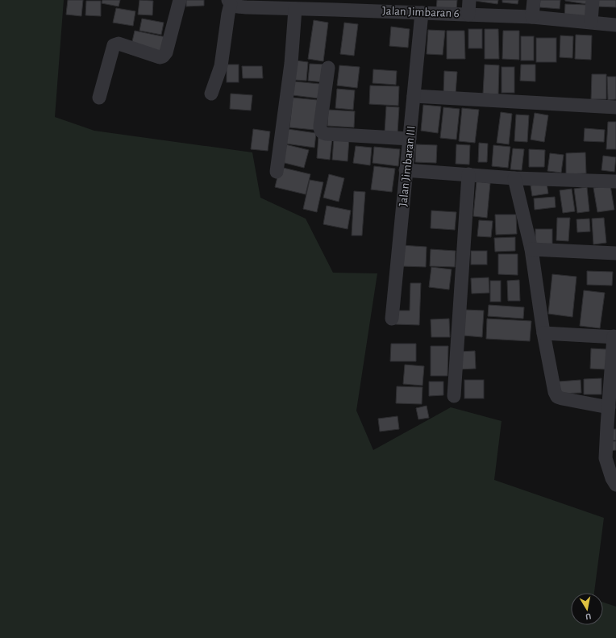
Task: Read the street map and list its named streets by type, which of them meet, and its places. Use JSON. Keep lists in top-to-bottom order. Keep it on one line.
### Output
{"streets":{"street":["Jalan Jimbaran 6","Jalan Jimbaran III"]},"crossings":[["Jalan Jimbaran 6","Jalan Jimbaran III"]],"north":"bottom"}
